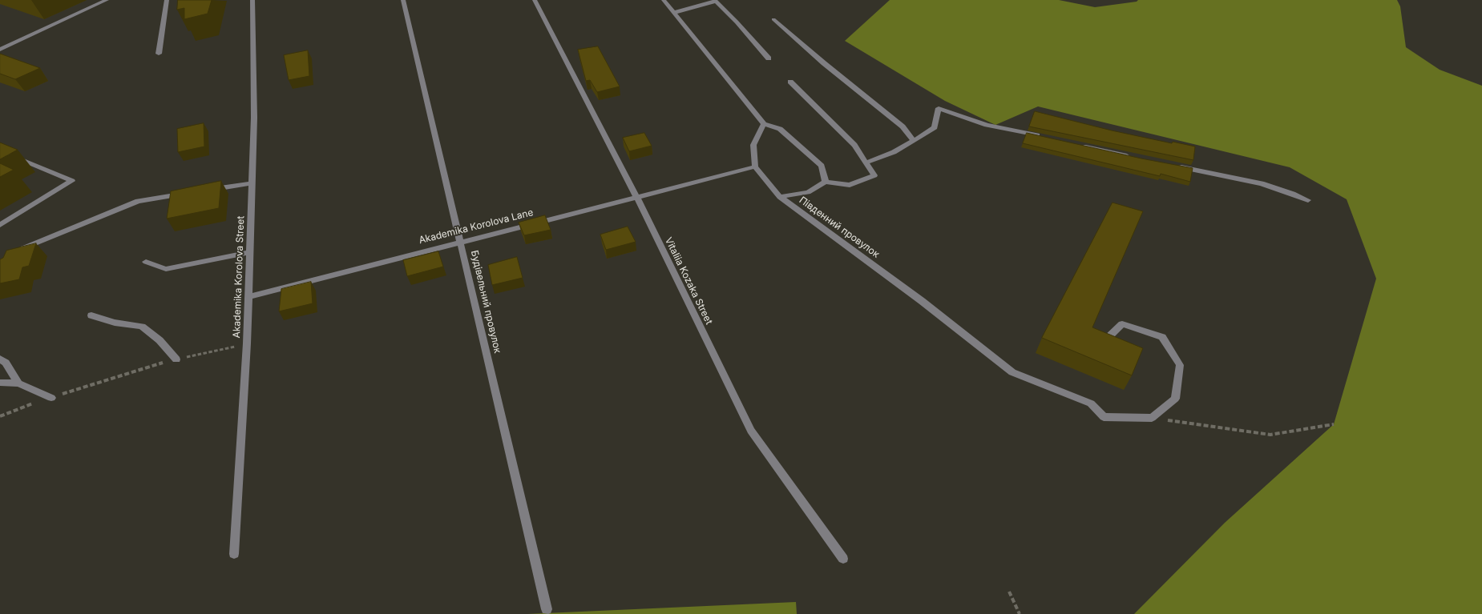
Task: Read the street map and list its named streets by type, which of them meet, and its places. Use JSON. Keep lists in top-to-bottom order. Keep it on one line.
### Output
{"streets":{"street":["Akademika Korolova Lane","Південний провулок","Akademika Korolova Street","Vitaliia Kozaka Street","Будівельний провулок"]},"crossings":[["Akademika Korolova Lane","Південний провулок"],["Akademika Korolova Lane","Akademika Korolova Street"],["Akademika Korolova Lane","Vitaliia Kozaka Street"],["Akademika Korolova Lane","Будівельний провулок"]]}
